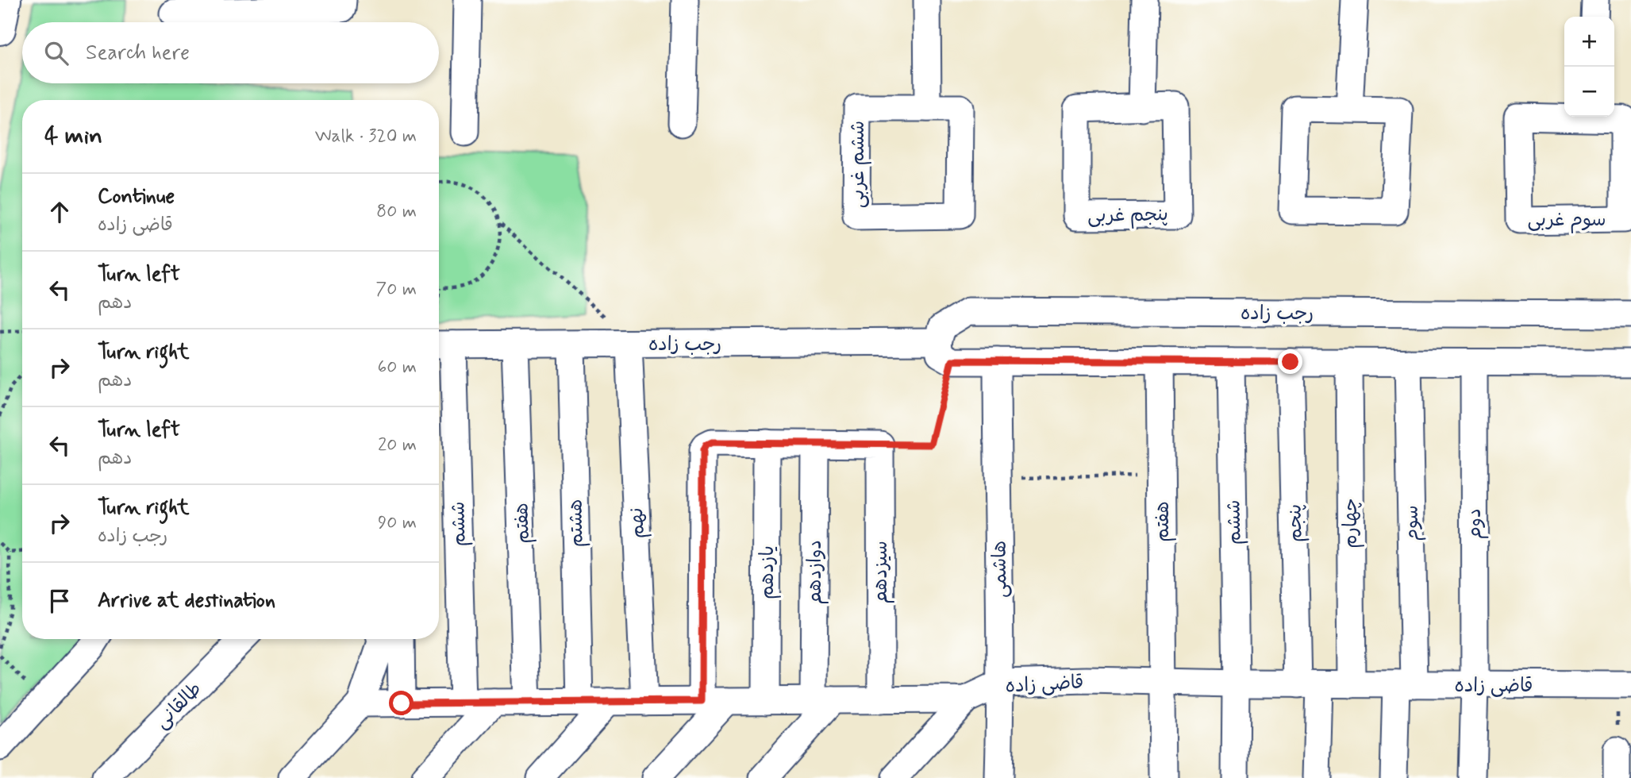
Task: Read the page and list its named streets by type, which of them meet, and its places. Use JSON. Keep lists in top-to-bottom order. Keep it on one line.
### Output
{"streets":{"street":["ششم غربی","پنجم غربی","سوم غربی","رجب زاده","هفتم","ششم","هشتم","نهم","پنجم","چهارم","سوم","دوم","هاشمی","یازدهم","دوازدهم","سیزدهم","قاضی زاده","طالقانی"]},"crossings":[["رجب زاده","هفتم"],["رجب زاده","ششم"],["رجب زاده","هشتم"],["رجب زاده","نهم"],["رجب زاده","پنجم"],["رجب زاده","چهارم"],["رجب زاده","سوم"],["رجب زاده","دوم"],["رجب زاده","هاشمی"],["هفتم","قاضی زاده"],["ششم","قاضی زاده"],["هشتم","قاضی زاده"],["نهم","قاضی زاده"],["پنجم","قاضی زاده"],["چهارم","قاضی زاده"],["سوم","قاضی زاده"],["دوم","قاضی زاده"],["هاشمی","قاضی زاده"],["یازدهم","قاضی زاده"],["دوازدهم","قاضی زاده"],["سیزدهم","قاضی زاده"]],"page":{"map_buttons":["+","−"],"search":"Search here","heading":["4 min","Walk · 320 m"],"list":[["Continue","قاضی زاده","80 m"],["Turn left","دهم","70 m"],["Turn right","دهم","60 m"],["Turn left","دهم","20 m"],["Turn right","رجب زاده","90 m"],"Arrive at destination"]}}
